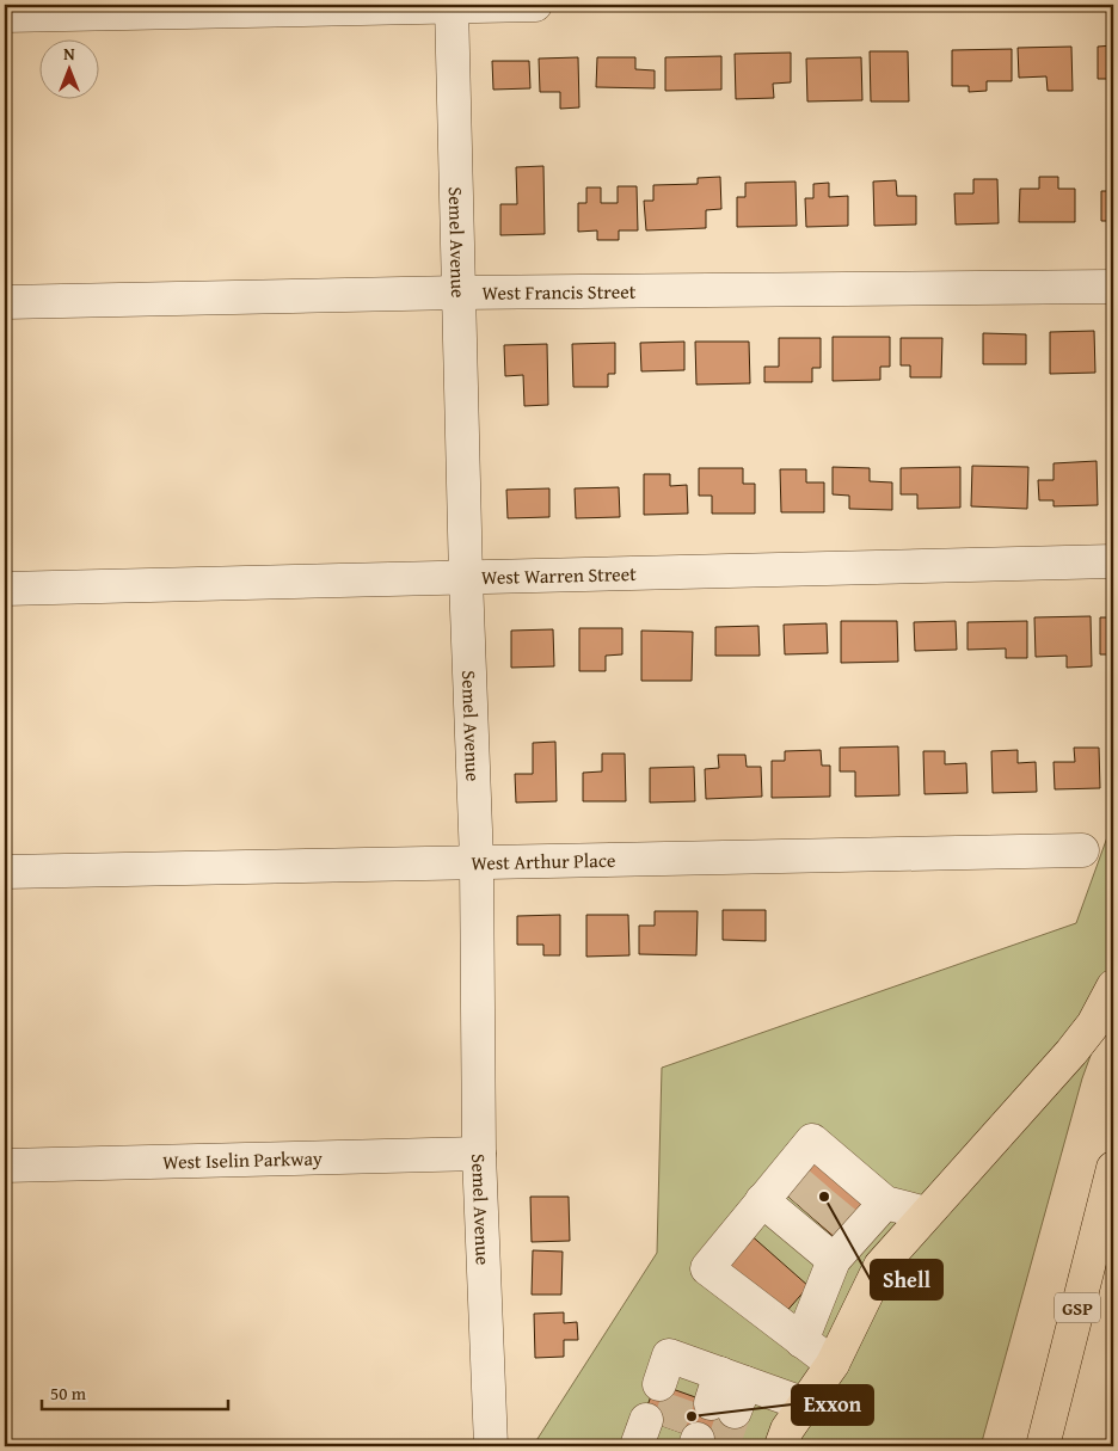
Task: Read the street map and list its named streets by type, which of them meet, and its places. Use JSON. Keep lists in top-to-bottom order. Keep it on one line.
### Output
{"streets":{"highway":["GSP"],"street":["Semel Avenue","West Francis Street","West Warren Street","West Arthur Place","West Iselin Parkway"]},"crossings":[["Semel Avenue","West Francis Street"],["Semel Avenue","West Warren Street"],["Semel Avenue","West Arthur Place"],["Semel Avenue","West Iselin Parkway"]],"places":["Shell","Exxon"],"scale_bar":"50 m","north":"top"}
